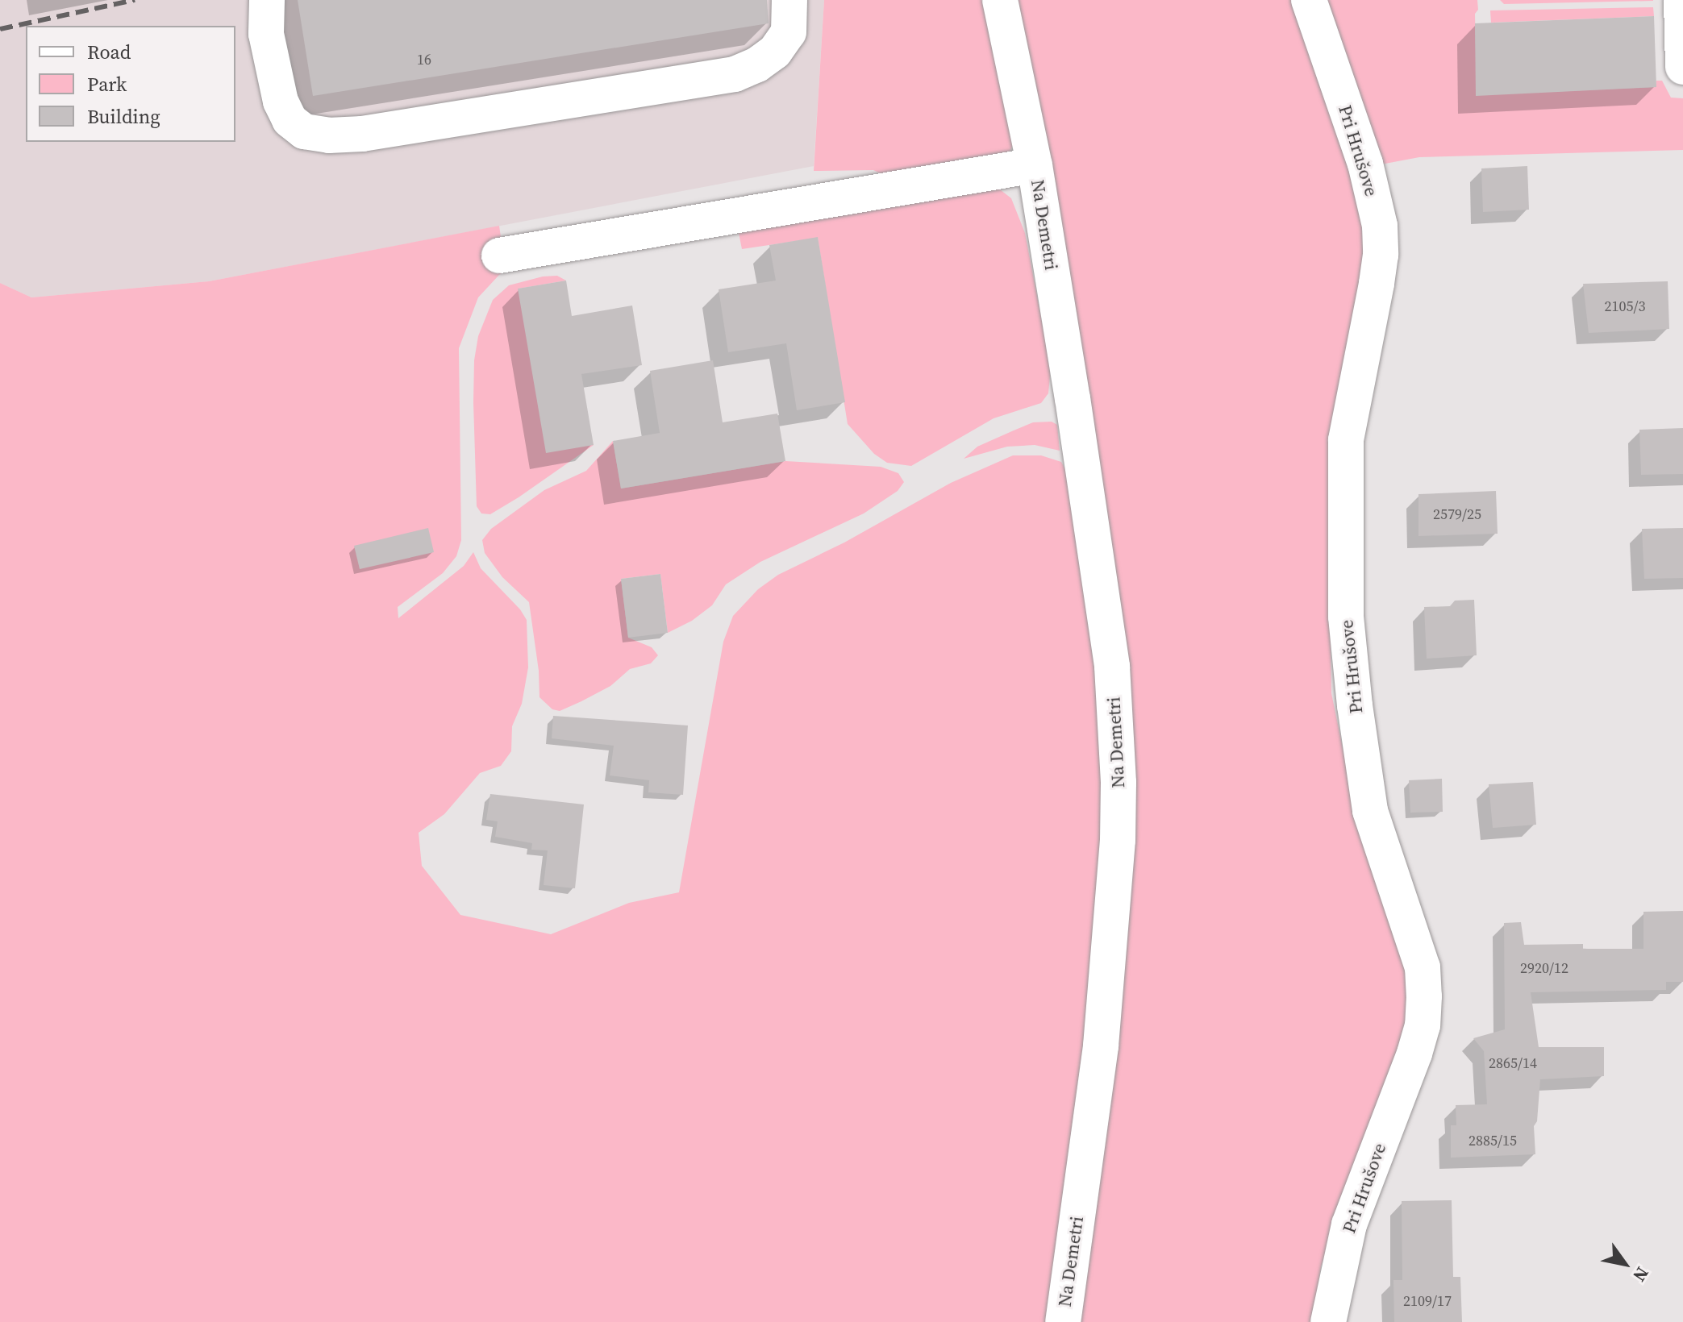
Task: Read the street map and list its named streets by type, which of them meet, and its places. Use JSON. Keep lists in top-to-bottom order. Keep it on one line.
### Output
{"streets":{"street":["Pri Hrušove","Na Demetri"]},"house_numbers":["16","2105/3","2579/25","2920/12","2865/14","2885/15","2109/17"],"legend":["Road","Park","Building"],"north":"bottom right"}
